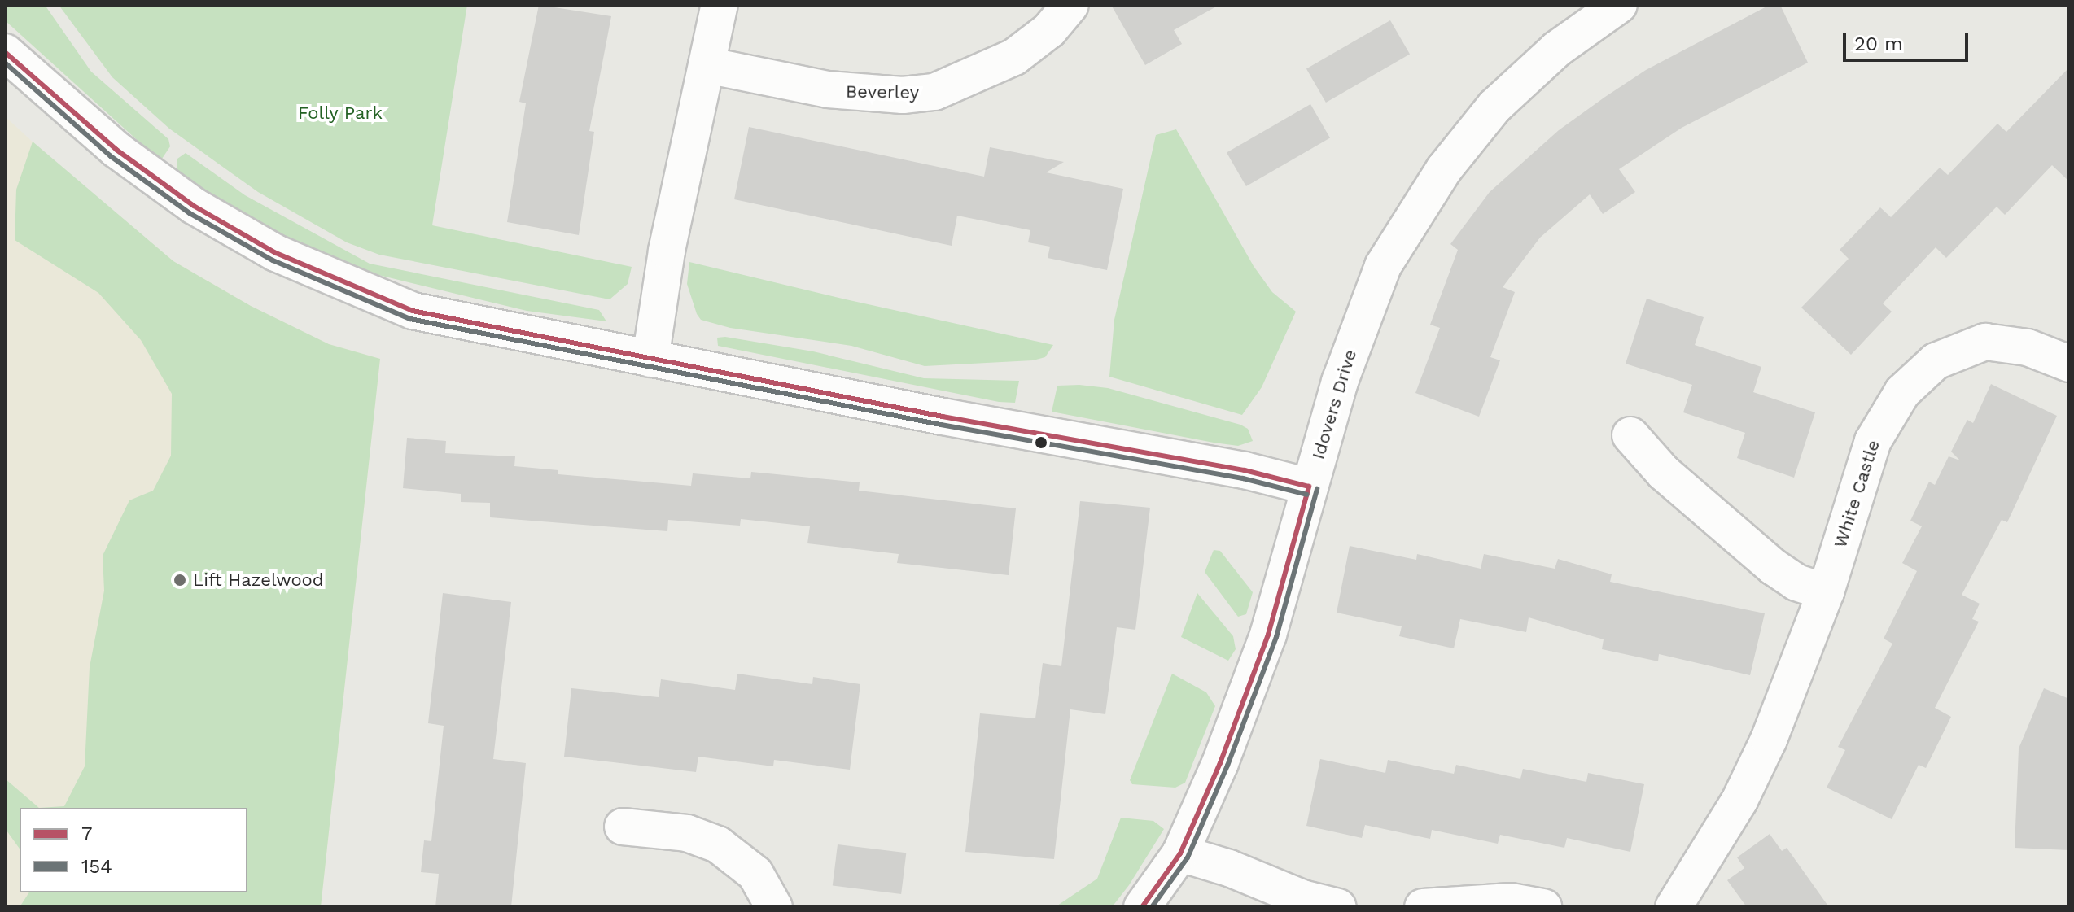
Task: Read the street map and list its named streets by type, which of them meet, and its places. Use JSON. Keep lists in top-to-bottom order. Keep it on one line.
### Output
{"streets":{"street":["Beverley","Idovers Drive","White Castle"]},"parks":["Folly Park"],"places":["Lift Hazelwood"],"lines":["transit line 7","transit line 154"],"legend":["7","154"],"scale_bar":"20 m"}
